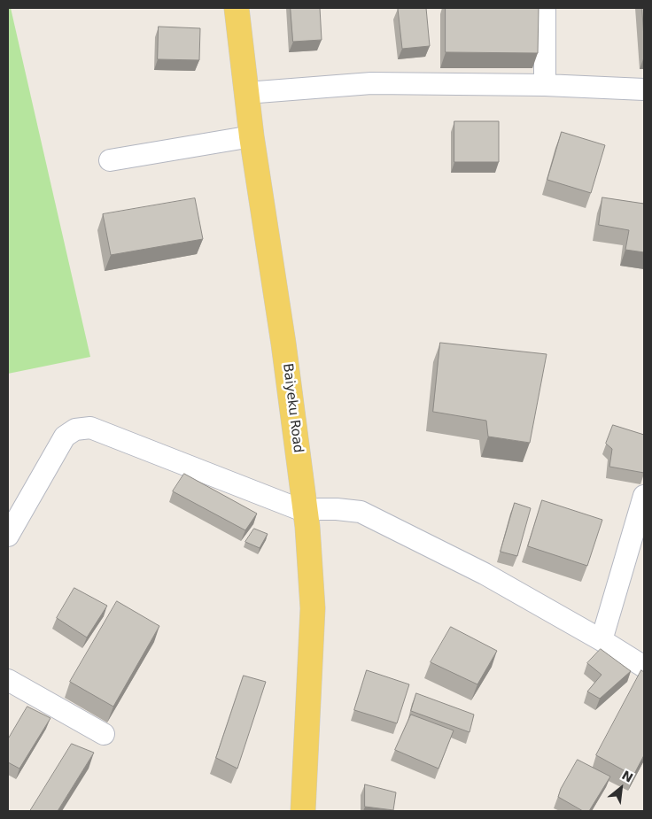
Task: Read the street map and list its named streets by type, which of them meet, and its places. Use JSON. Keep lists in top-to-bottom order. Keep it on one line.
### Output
{"streets":{"main road":["Baiyeku Road"]},"north":"top right"}
